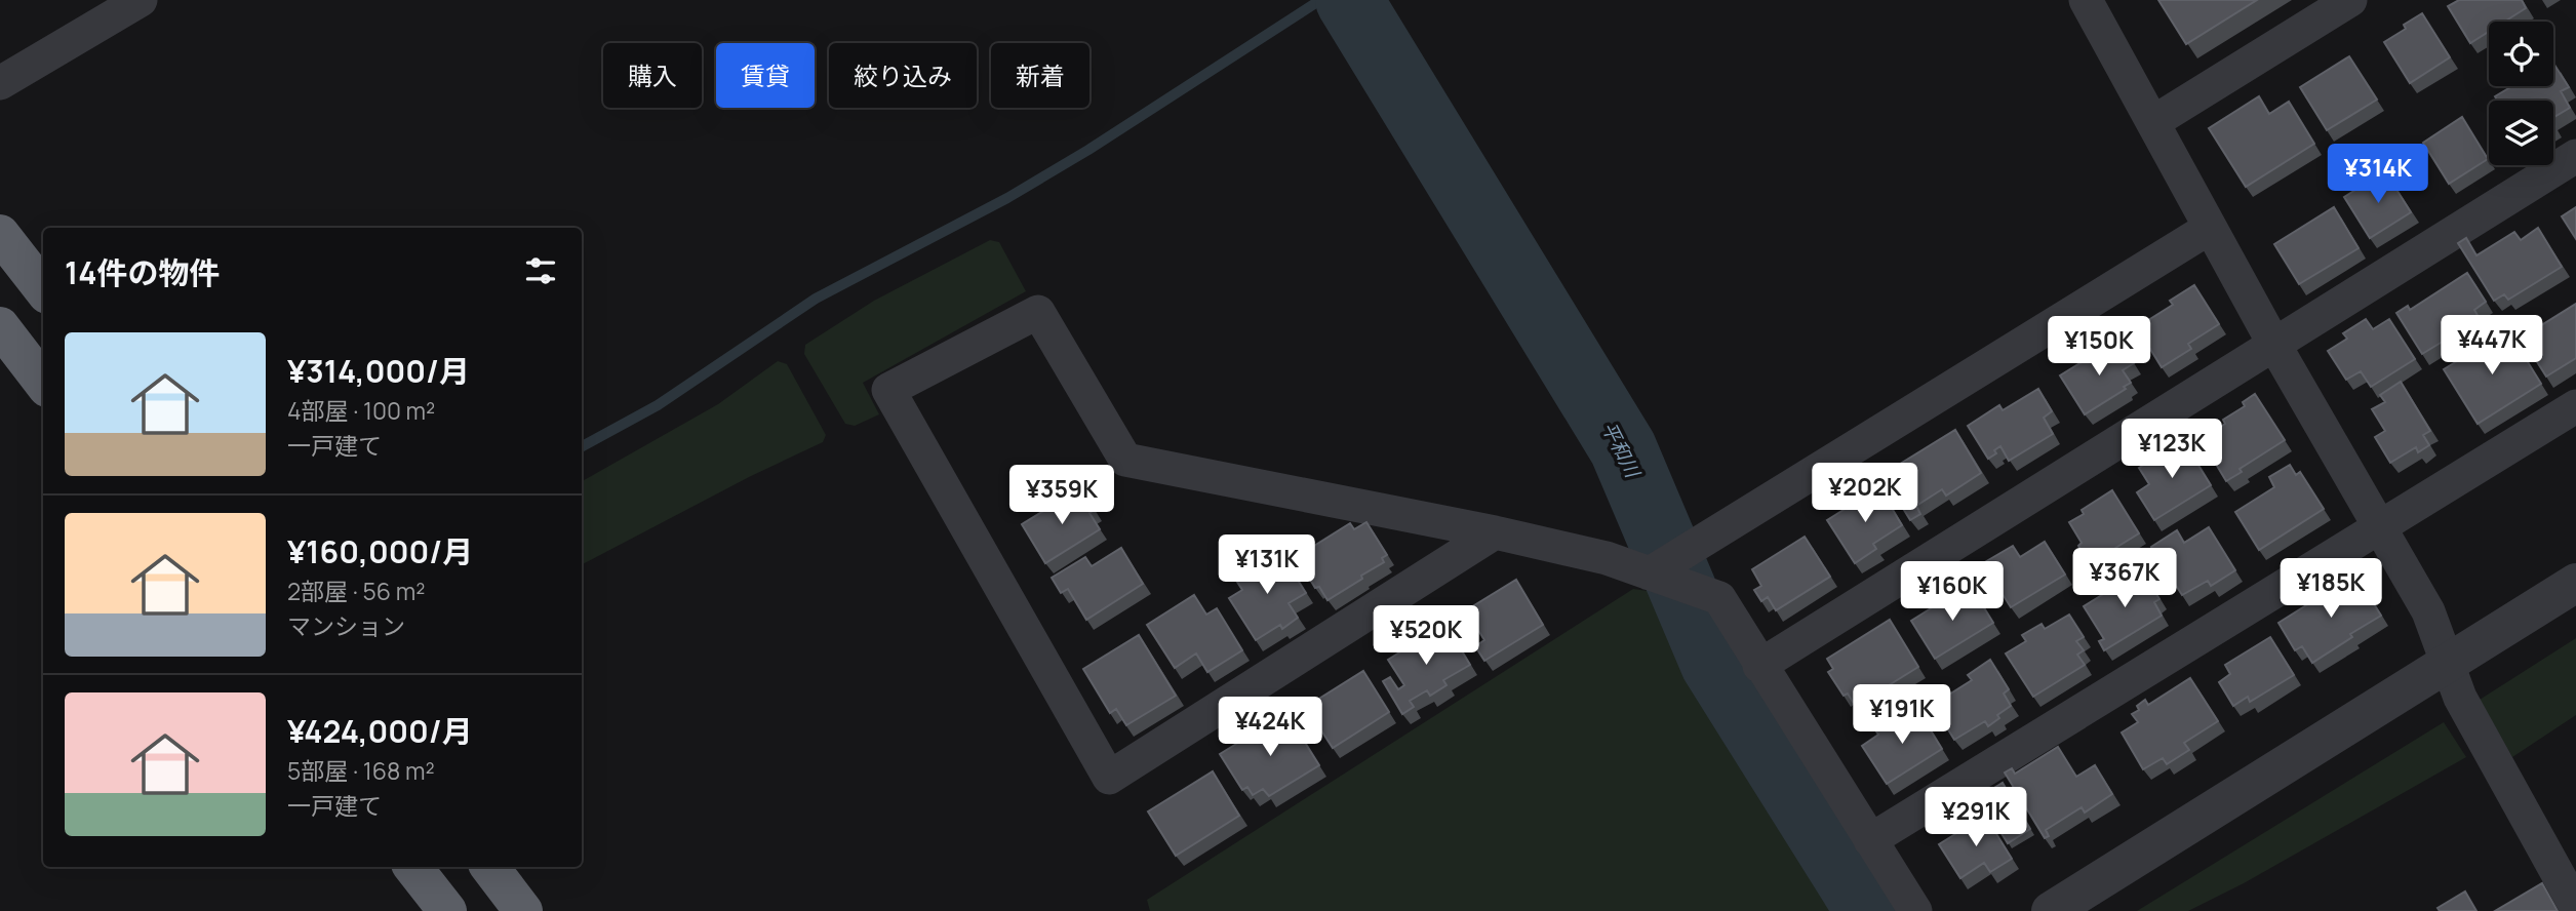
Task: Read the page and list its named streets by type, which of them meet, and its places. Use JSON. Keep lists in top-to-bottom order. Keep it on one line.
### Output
{"water":["平和川"],"page":{"chip":["購入","賃貸","絞り込み","新着"],"price":["¥314K","¥447K","¥150K","¥123K","¥202K","¥359K","¥131K","¥367K","¥185K","¥160K","¥520K","¥191K","¥424K","¥291K"],"heading":"14件の物件","list":[{"name":"¥314,000/月","note":"4部屋 · 100 m² · 一戸建て"},{"name":"¥160,000/月","note":"2部屋 · 56 m² · マンション"},{"name":"¥424,000/月","note":"5部屋 · 168 m² · 一戸建て"}]}}
